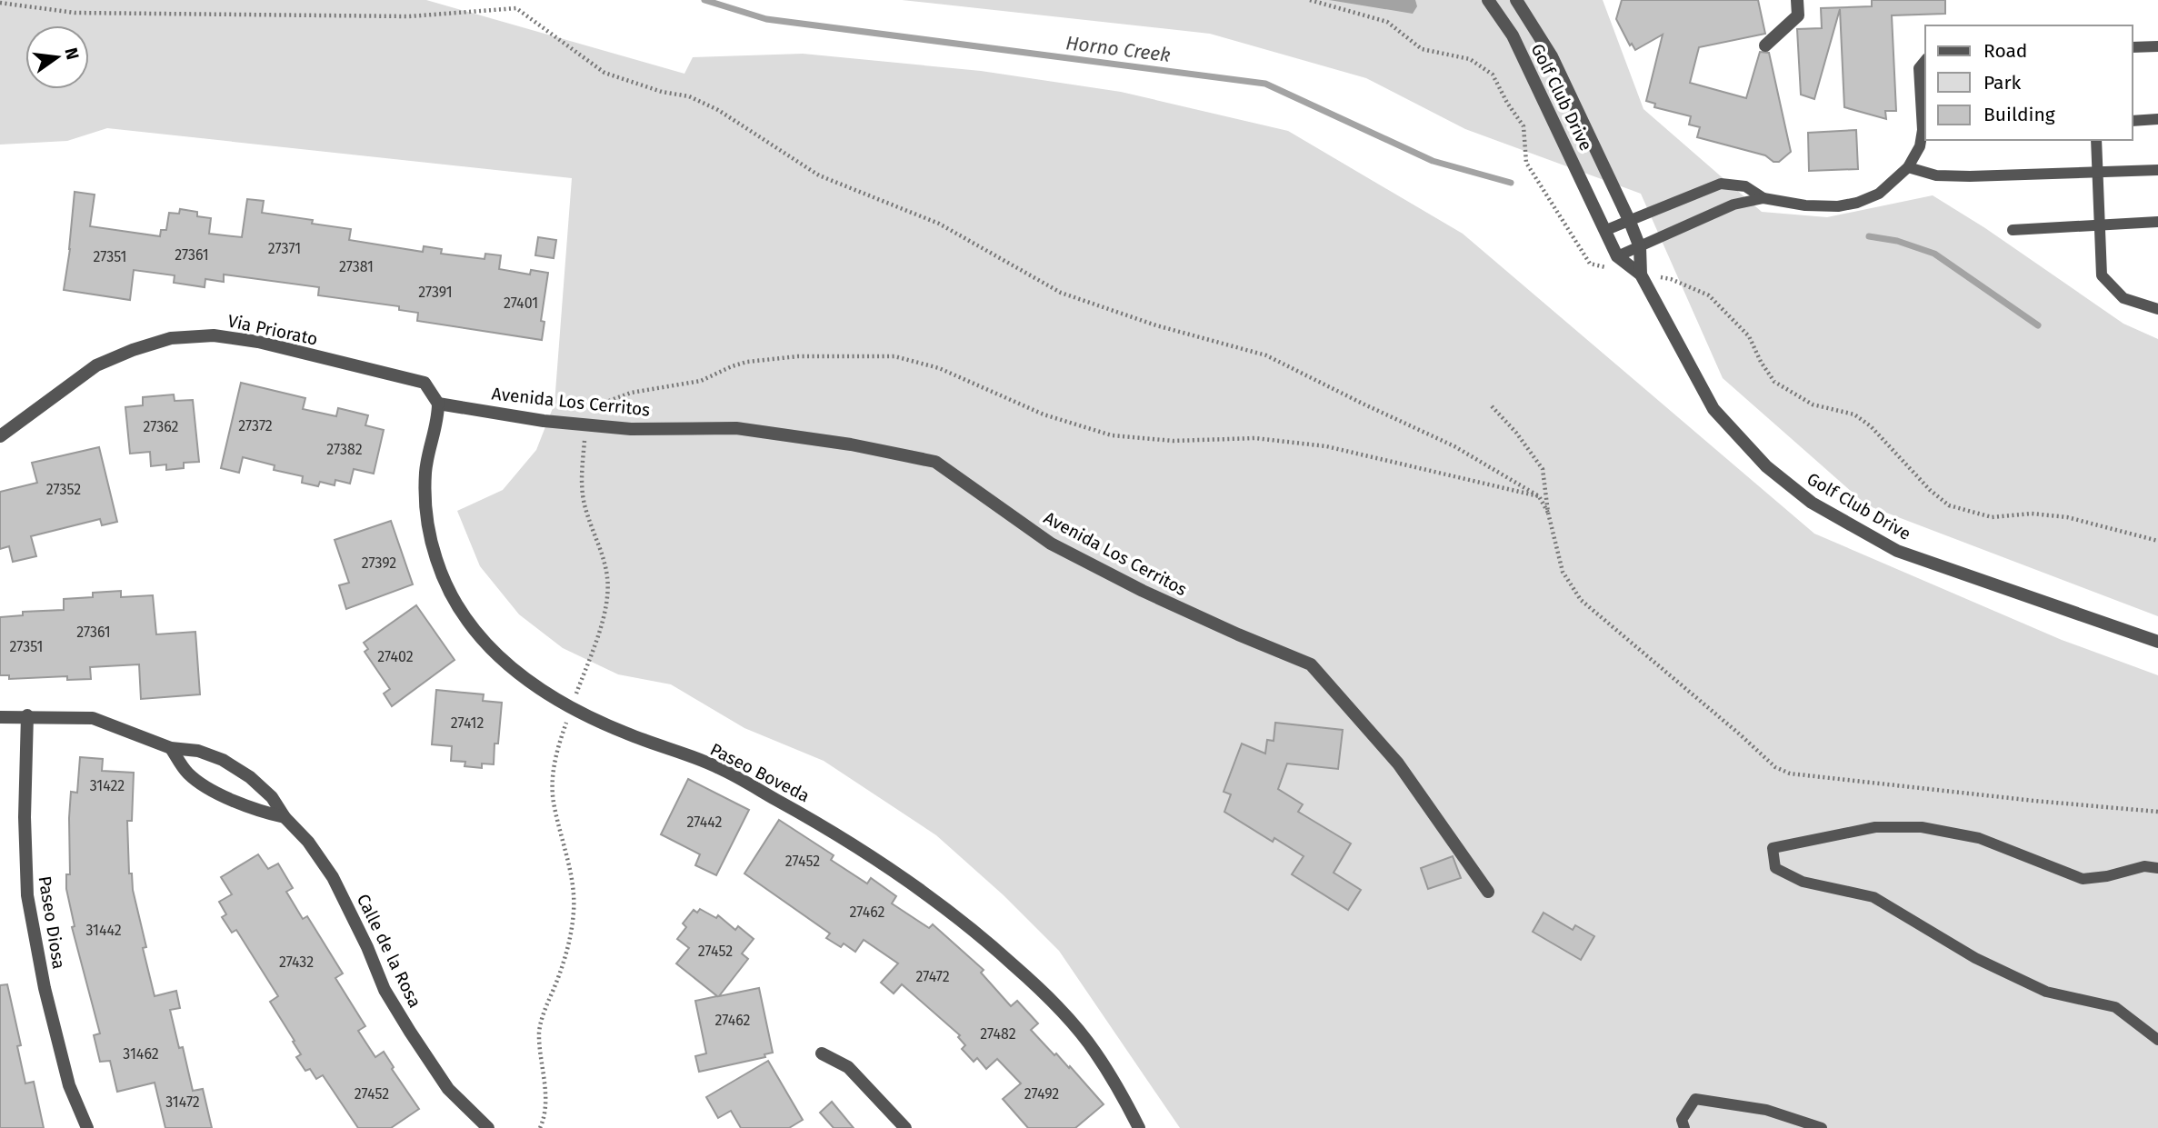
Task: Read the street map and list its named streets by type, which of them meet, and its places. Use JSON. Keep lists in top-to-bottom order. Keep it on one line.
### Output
{"streets":{"street":["Golf Club Drive","Via Priorato","Avenida Los Cerritos","Paseo Boveda","Paseo Diosa","Calle de la Rosa"]},"crossings":[["Via Priorato","Avenida Los Cerritos"],["Via Priorato","Paseo Boveda"],["Avenida Los Cerritos","Paseo Boveda"],["Paseo Diosa","Calle de la Rosa"]],"water":["Horno Creek"],"house_numbers":["27371","27361","27351","27381","27391","27401","27372","27362","27382","27352","27392","27361","27351","27402","27412","31422","27442","27452","27462","31442","27452","27432","27472","27462","27482","31462","27452","27492","31472"],"legend":["Road","Park","Building"],"north":"right"}
